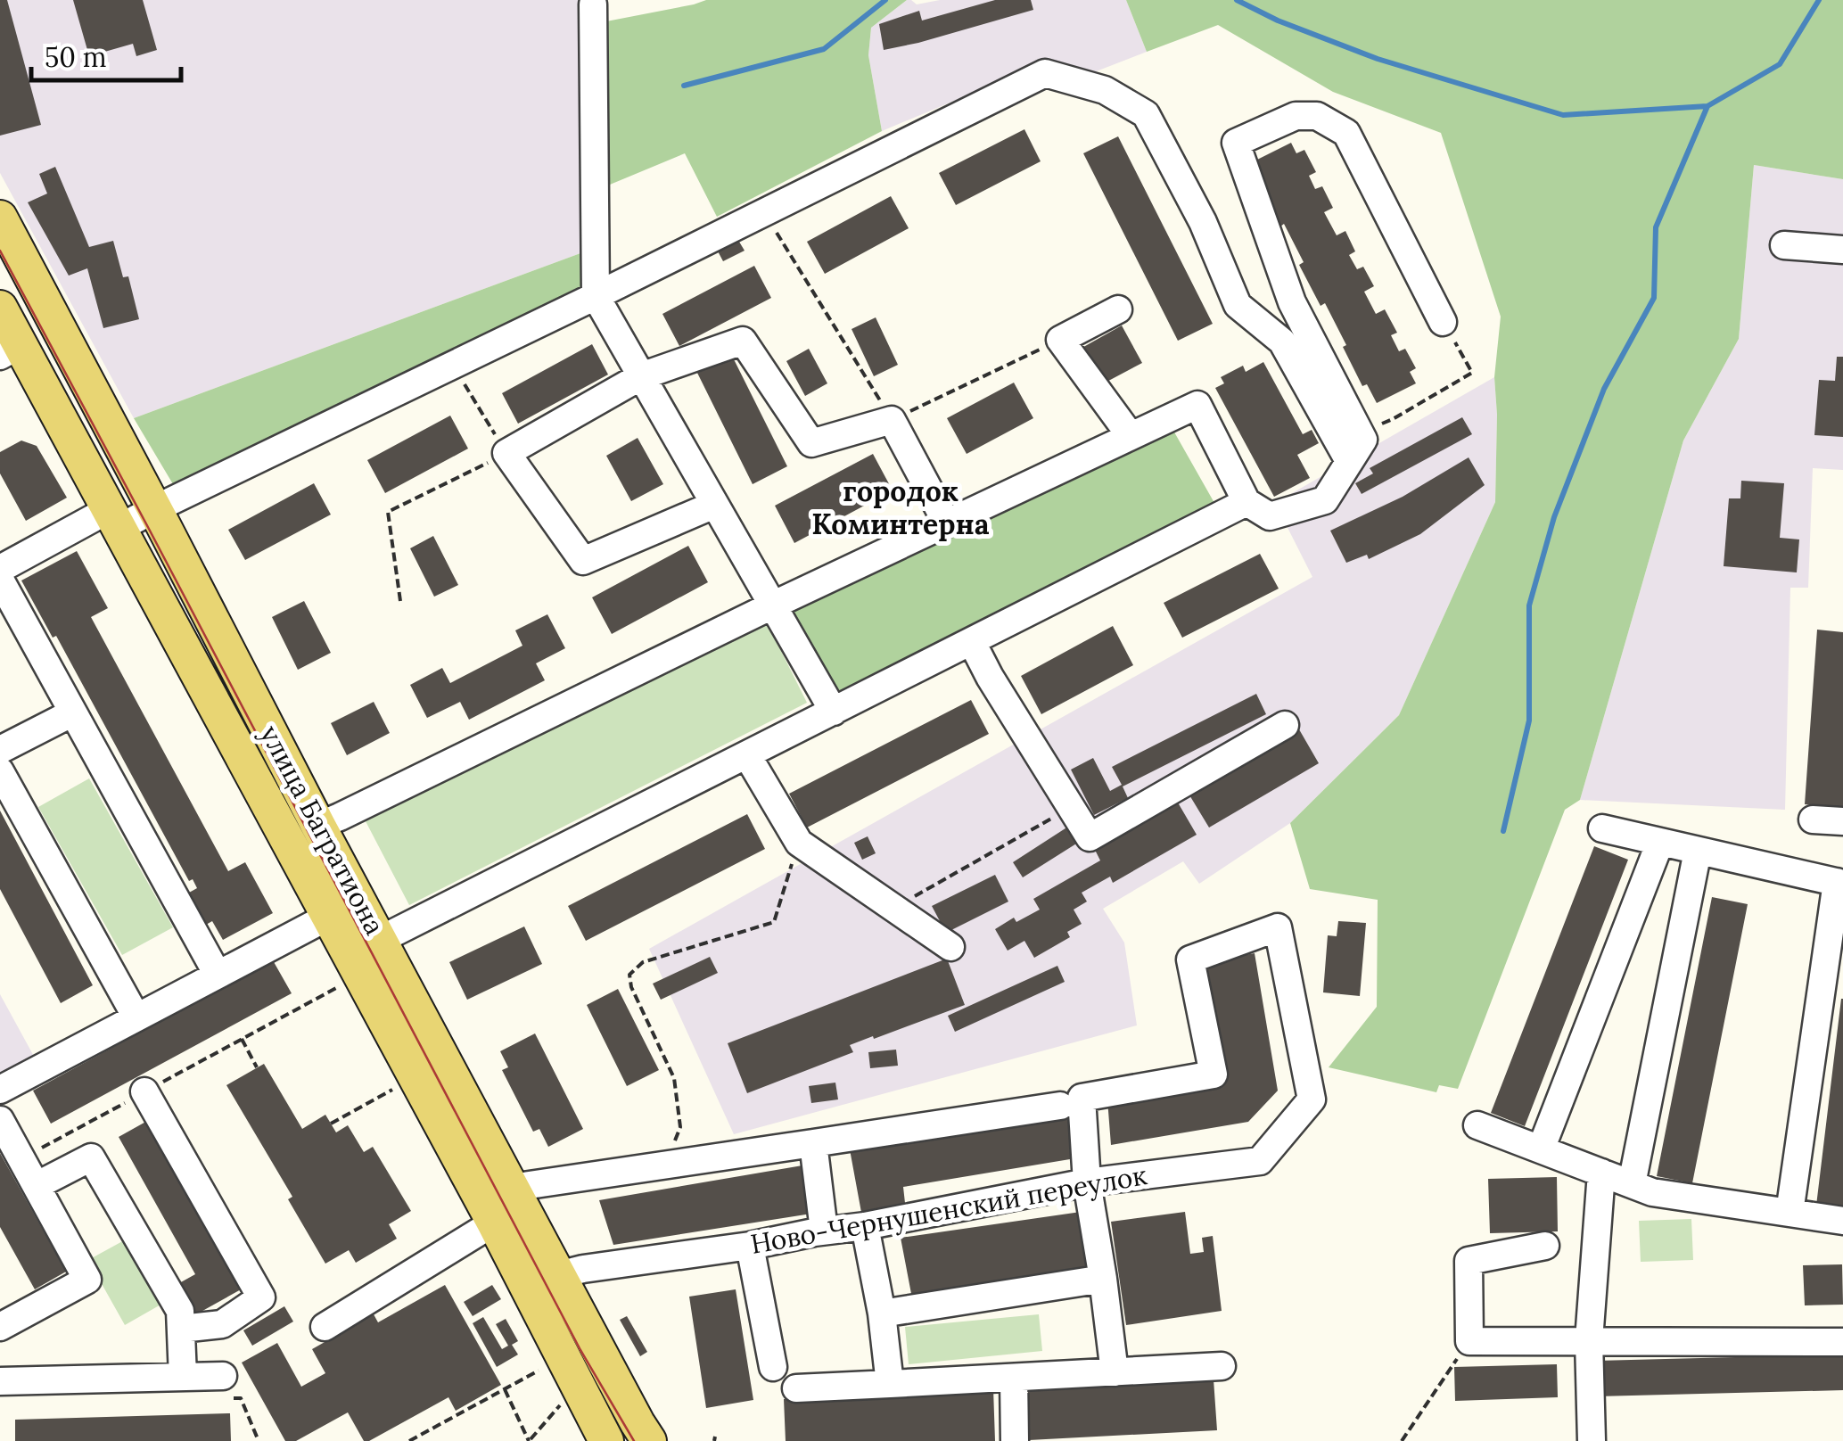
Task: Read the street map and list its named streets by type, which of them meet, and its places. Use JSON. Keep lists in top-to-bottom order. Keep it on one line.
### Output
{"streets":{"main road":["улица Багратиона"],"street":["Ново-Чернушенский переулок"]},"crossings":[["улица Багратиона","Ново-Чернушенский переулок"]],"districts":["городок Коминтерна"],"scale_bar":"50 m"}
